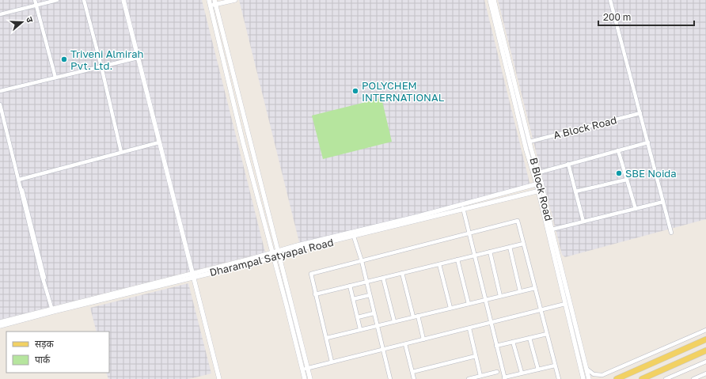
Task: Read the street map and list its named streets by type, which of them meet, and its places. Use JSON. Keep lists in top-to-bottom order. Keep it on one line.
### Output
{"streets":{"street":["A Block Road","B Block Road","Dharampal Satyapal Road"]},"crossings":[["A Block Road","B Block Road"],["B Block Road","Dharampal Satyapal Road"]],"places":["Triveni Almirah Pvt. Ltd.","POLYCHEM INTERNATIONAL","SBE Noida"],"legend":["सड़क","पार्क"],"scale_bar":"200 m","north":"right"}
